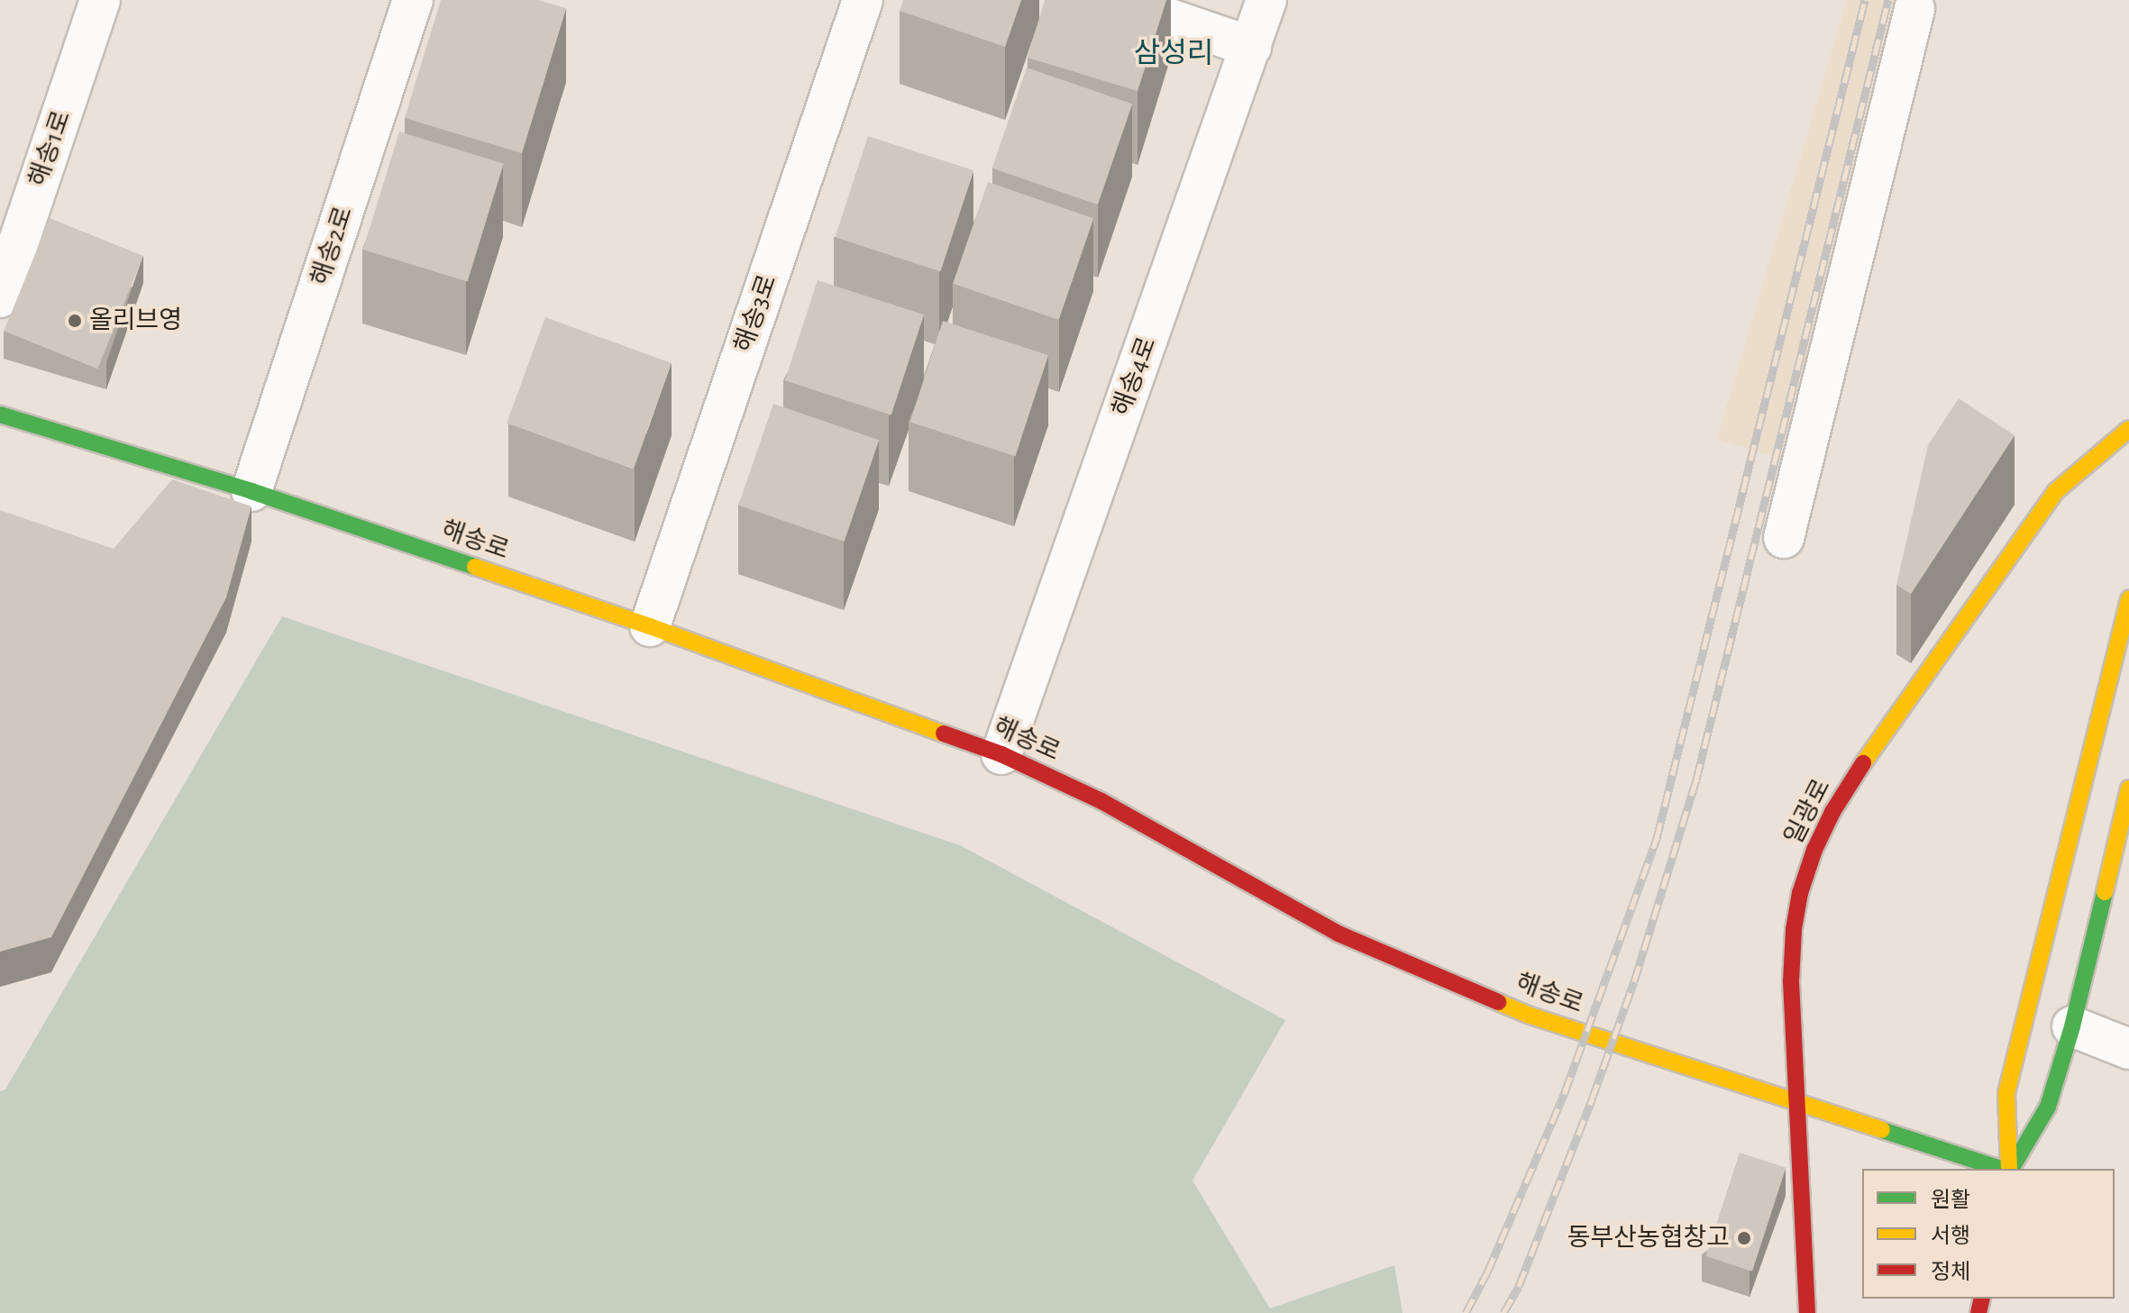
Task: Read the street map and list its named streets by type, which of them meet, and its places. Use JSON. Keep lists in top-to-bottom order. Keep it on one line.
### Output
{"streets":{"street":["해송1로","해송2로","해송3로","해송4로","해송로","일광로"]},"crossings":[["해송2로","해송로"],["해송3로","해송로"],["해송4로","해송로"],["해송로","일광로"]],"districts":["삼성리"],"places":["올리브영","동부산농협창고"],"legend":["원활","서행","정체"]}
